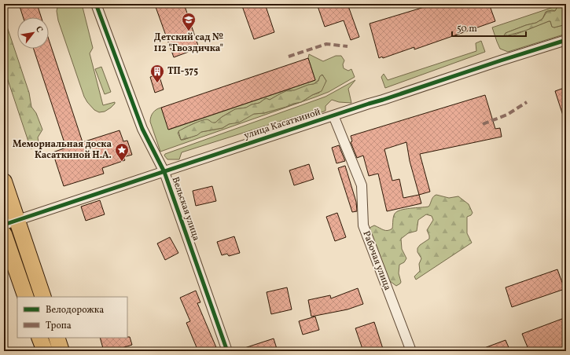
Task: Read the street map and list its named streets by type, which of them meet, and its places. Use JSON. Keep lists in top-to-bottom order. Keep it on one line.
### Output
{"streets":{"street":["улица Касаткиной","Вельская улица","Рабочая улица"]},"crossings":[["улица Касаткиной","Вельская улица"],["улица Касаткиной","Рабочая улица"]],"places":{"school or university":["Детский сад № 112 \"Гвоздичка\""],"building":["ТП-375"],"place":["Мемориальная доска Касаткиной Н.А."]},"legend":["Велодорожка","Тропа"],"scale_bar":"50 m","north":"top right"}
